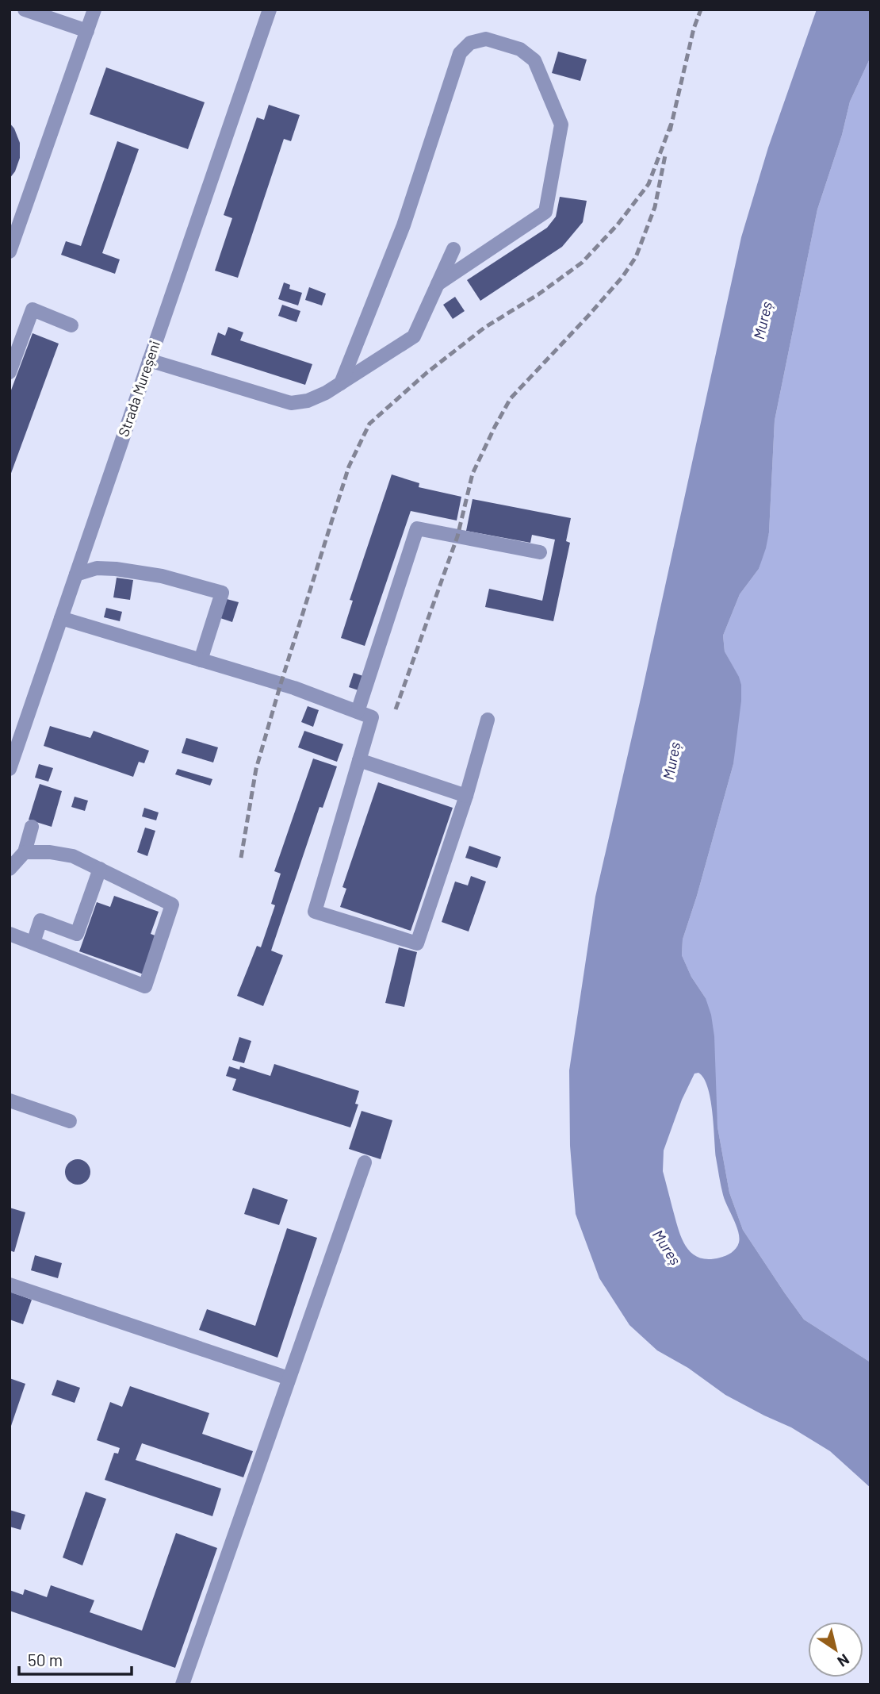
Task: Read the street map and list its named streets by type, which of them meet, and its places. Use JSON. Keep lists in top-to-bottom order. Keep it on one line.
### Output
{"streets":{"street":["Strada Mureșeni"]},"water":["Mureș"],"scale_bar":"50 m","north":"bottom right"}
